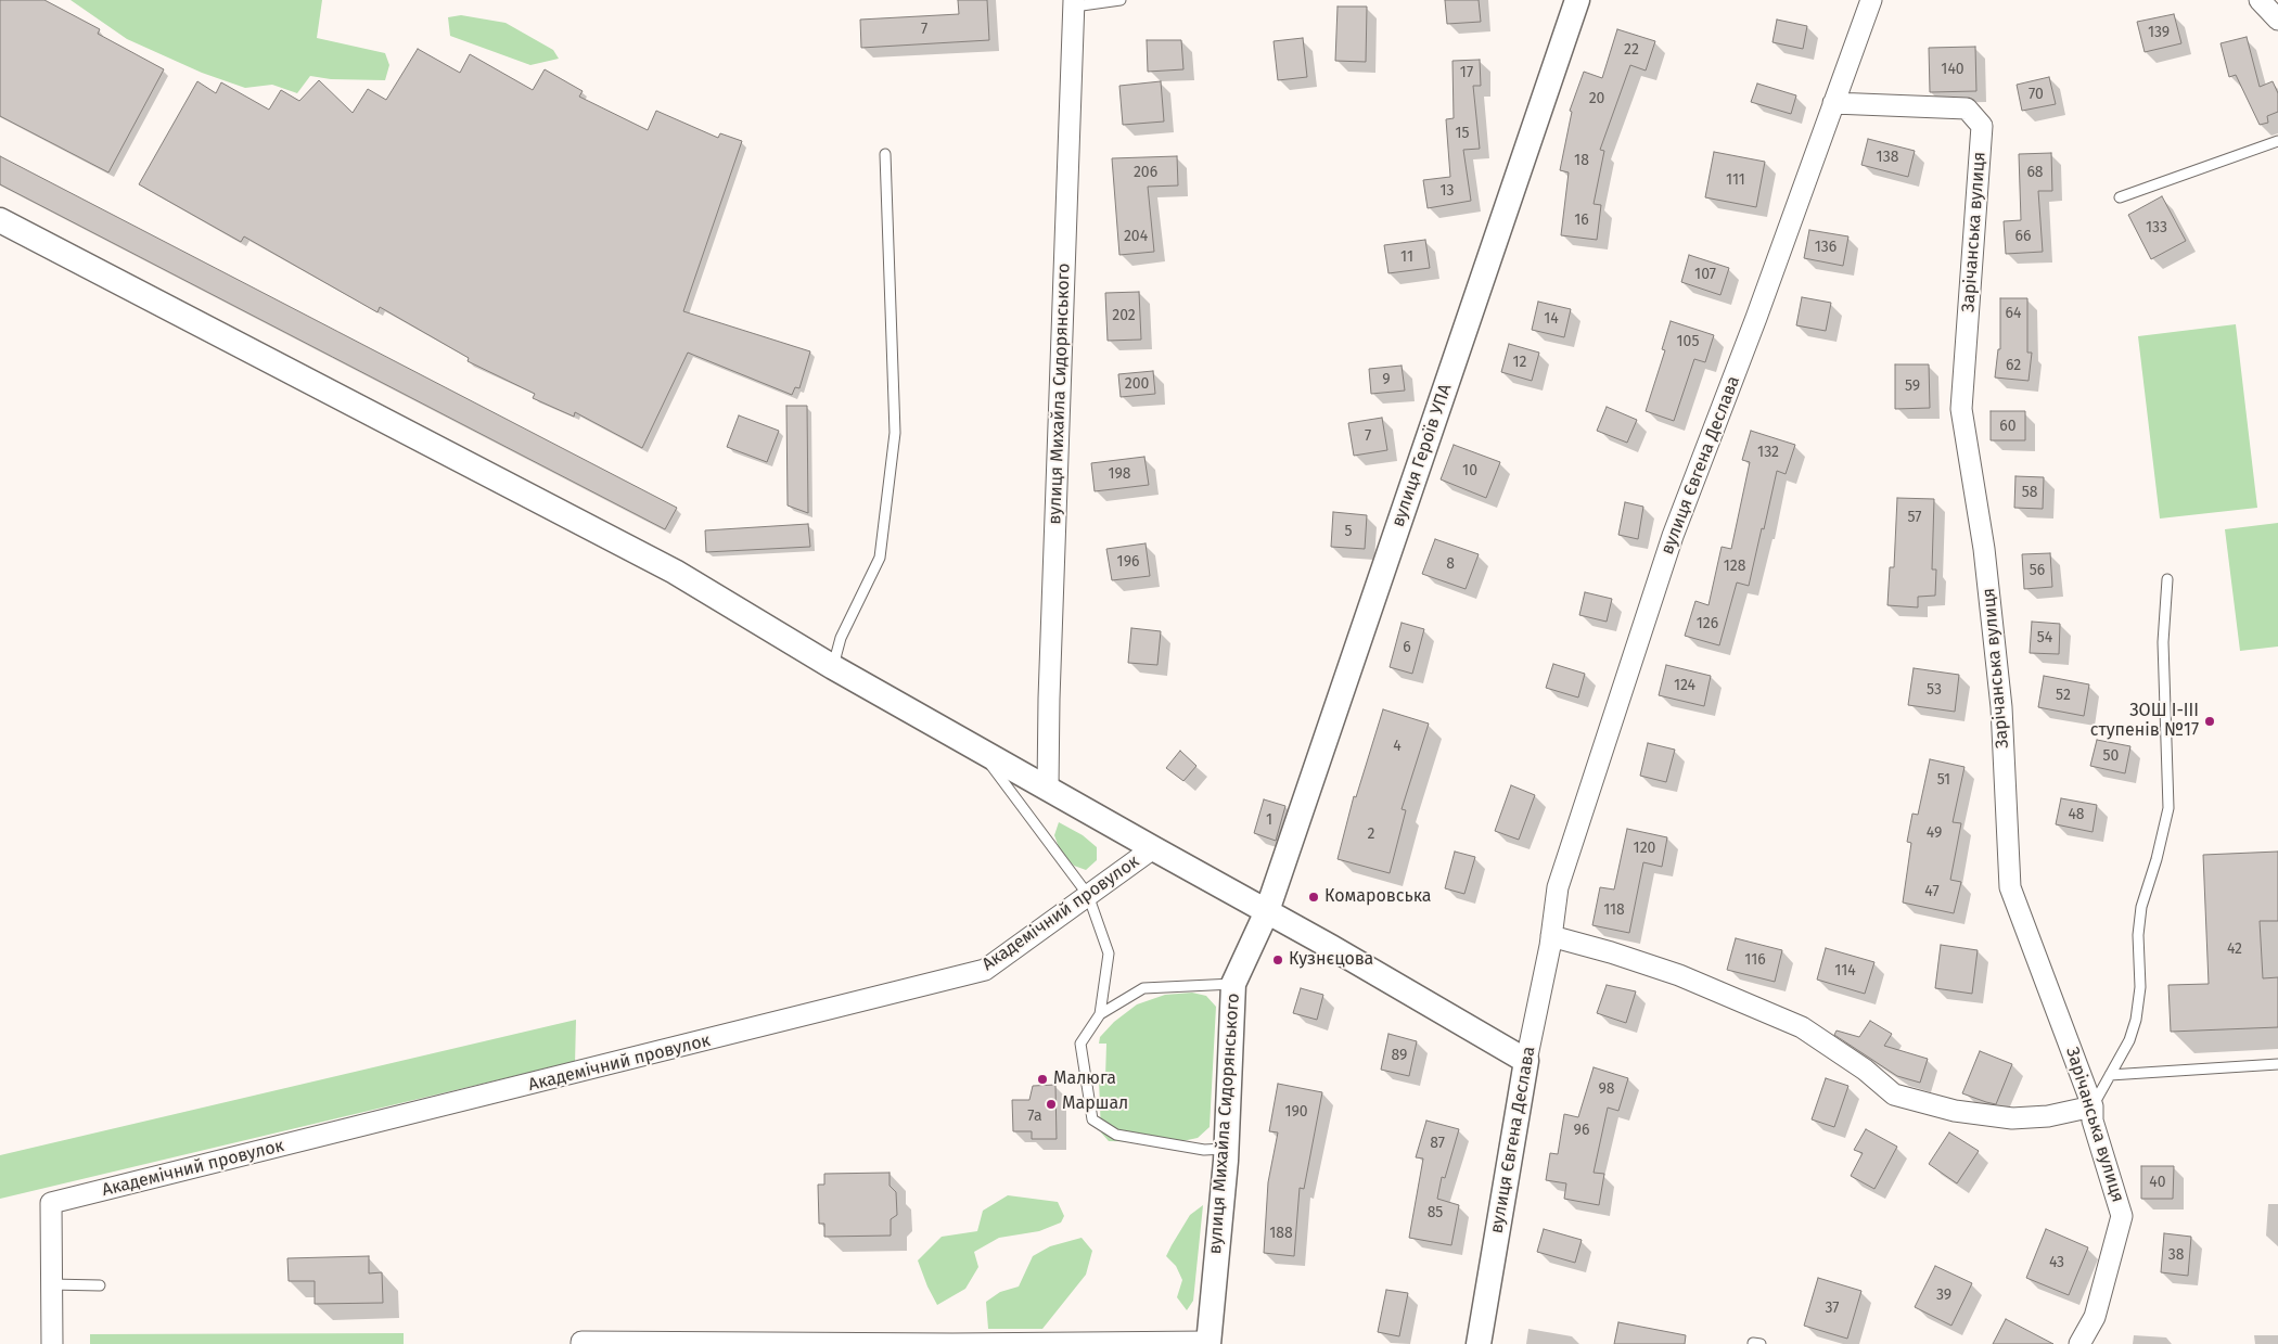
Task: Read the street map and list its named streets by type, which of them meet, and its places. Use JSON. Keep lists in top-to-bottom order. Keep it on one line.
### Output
{"streets":{"street":["Зарічанська вулиця","вулиця Михайла Сидорянського","вулиця Героїв УПА","вулиця Євгена Деслава","Академічний провулок"]},"crossings":[["Зарічанська вулиця","вулиця Євгена Деслава"],["вулиця Михайла Сидорянського","вулиця Героїв УПА"]],"places":["ЗОШ І-ІІІ ступенів №17","Комаровська","Кузнєцова","Малюга","Маршал"],"house_numbers":["7","139","22","140","17","70","20","15","138","18","206","68","111","13","16","133","204","66","136","11","107","64","202","14","105","12","62","9","200","59","60","7","132","10","198","58","57","5","196","8","128","56","126","54","6","124","53","52","4","50","51","48","1","49","2","120","47","118","42","116","114","89","98","190","7а","96","87","40","85","188","38","43","39","37"]}
